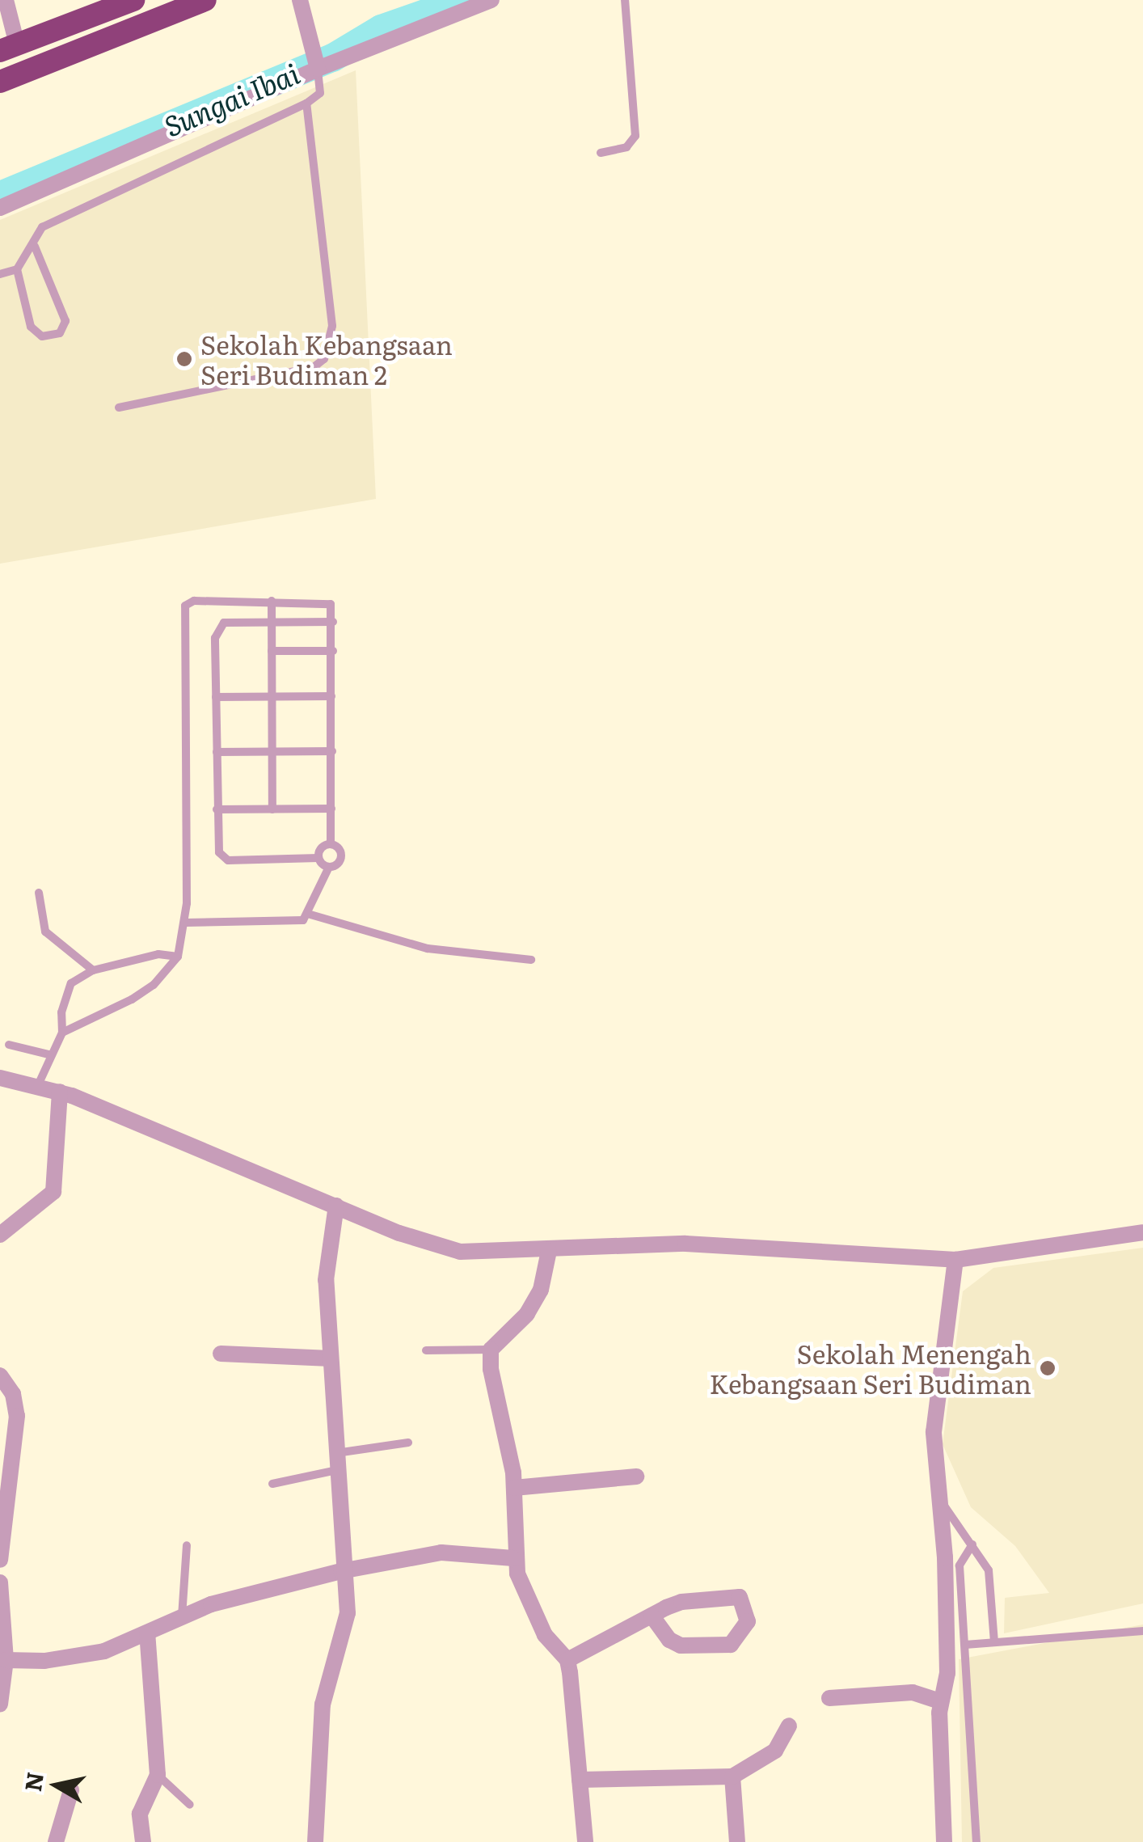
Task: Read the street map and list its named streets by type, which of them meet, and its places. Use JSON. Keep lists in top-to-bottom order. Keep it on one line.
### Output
{"water":["Sungai Ibai"],"places":["Sekolah Kebangsaan Seri Budiman 2","Sekolah Menengah Kebangsaan Seri Budiman"],"north":"left"}
